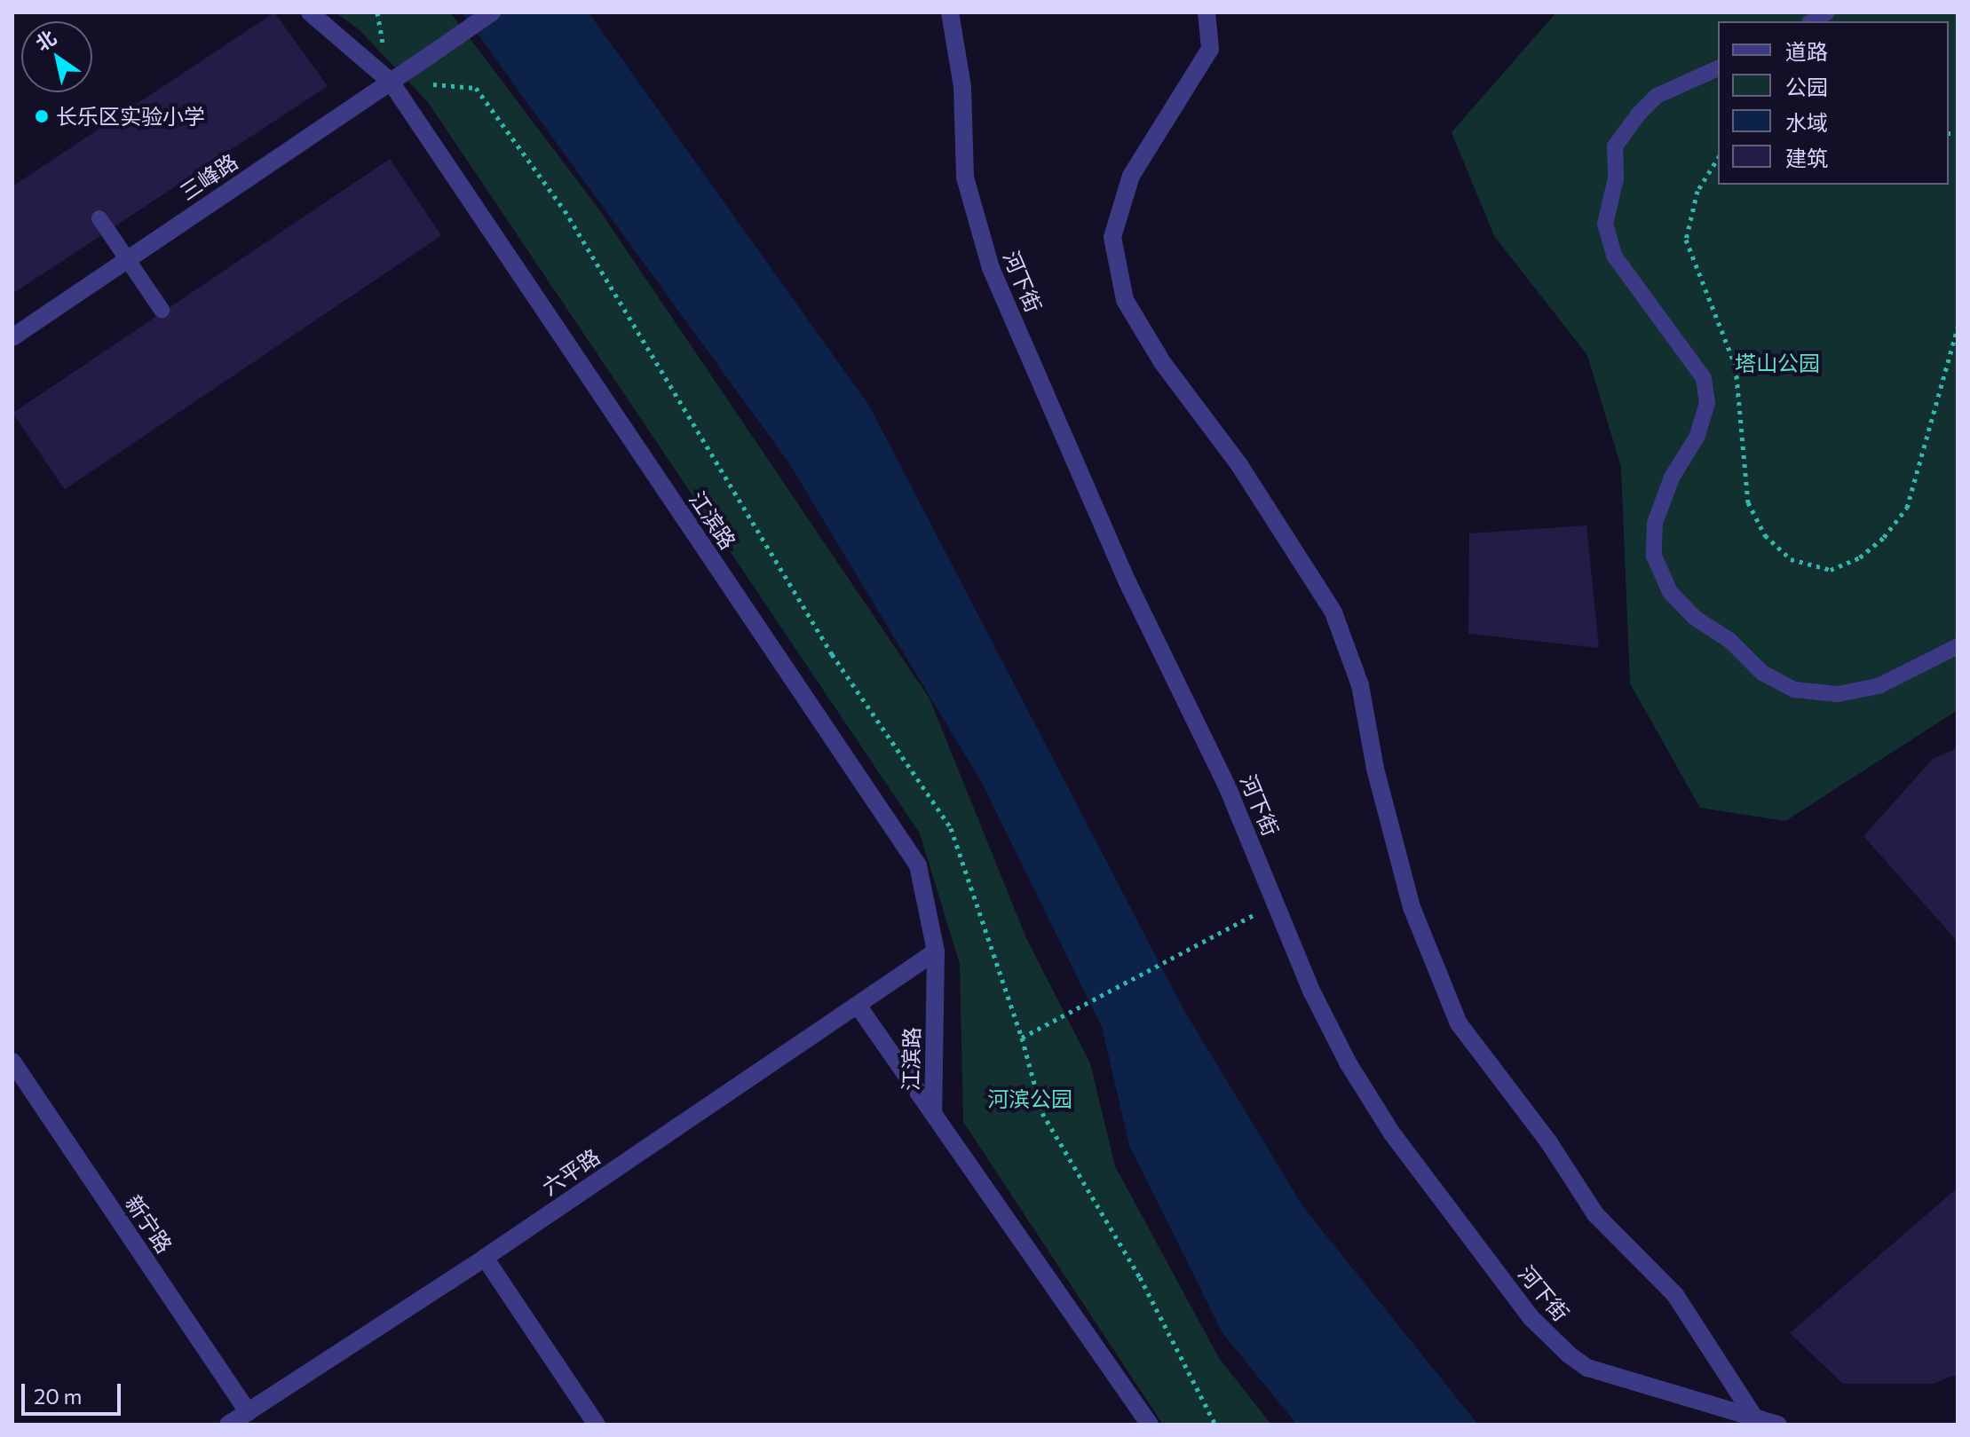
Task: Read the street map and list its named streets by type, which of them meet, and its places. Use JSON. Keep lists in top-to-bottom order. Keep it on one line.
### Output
{"streets":{"street":["三峰路","河下街","江滨路","六平路","新宁路"]},"crossings":[["三峰路","江滨路"],["江滨路","六平路"],["六平路","新宁路"]],"parks":["塔山公园","河滨公园"],"places":["长乐区实验小学"],"legend":["道路","公园","水域","建筑"],"scale_bar":"20 m","north":"top left"}
